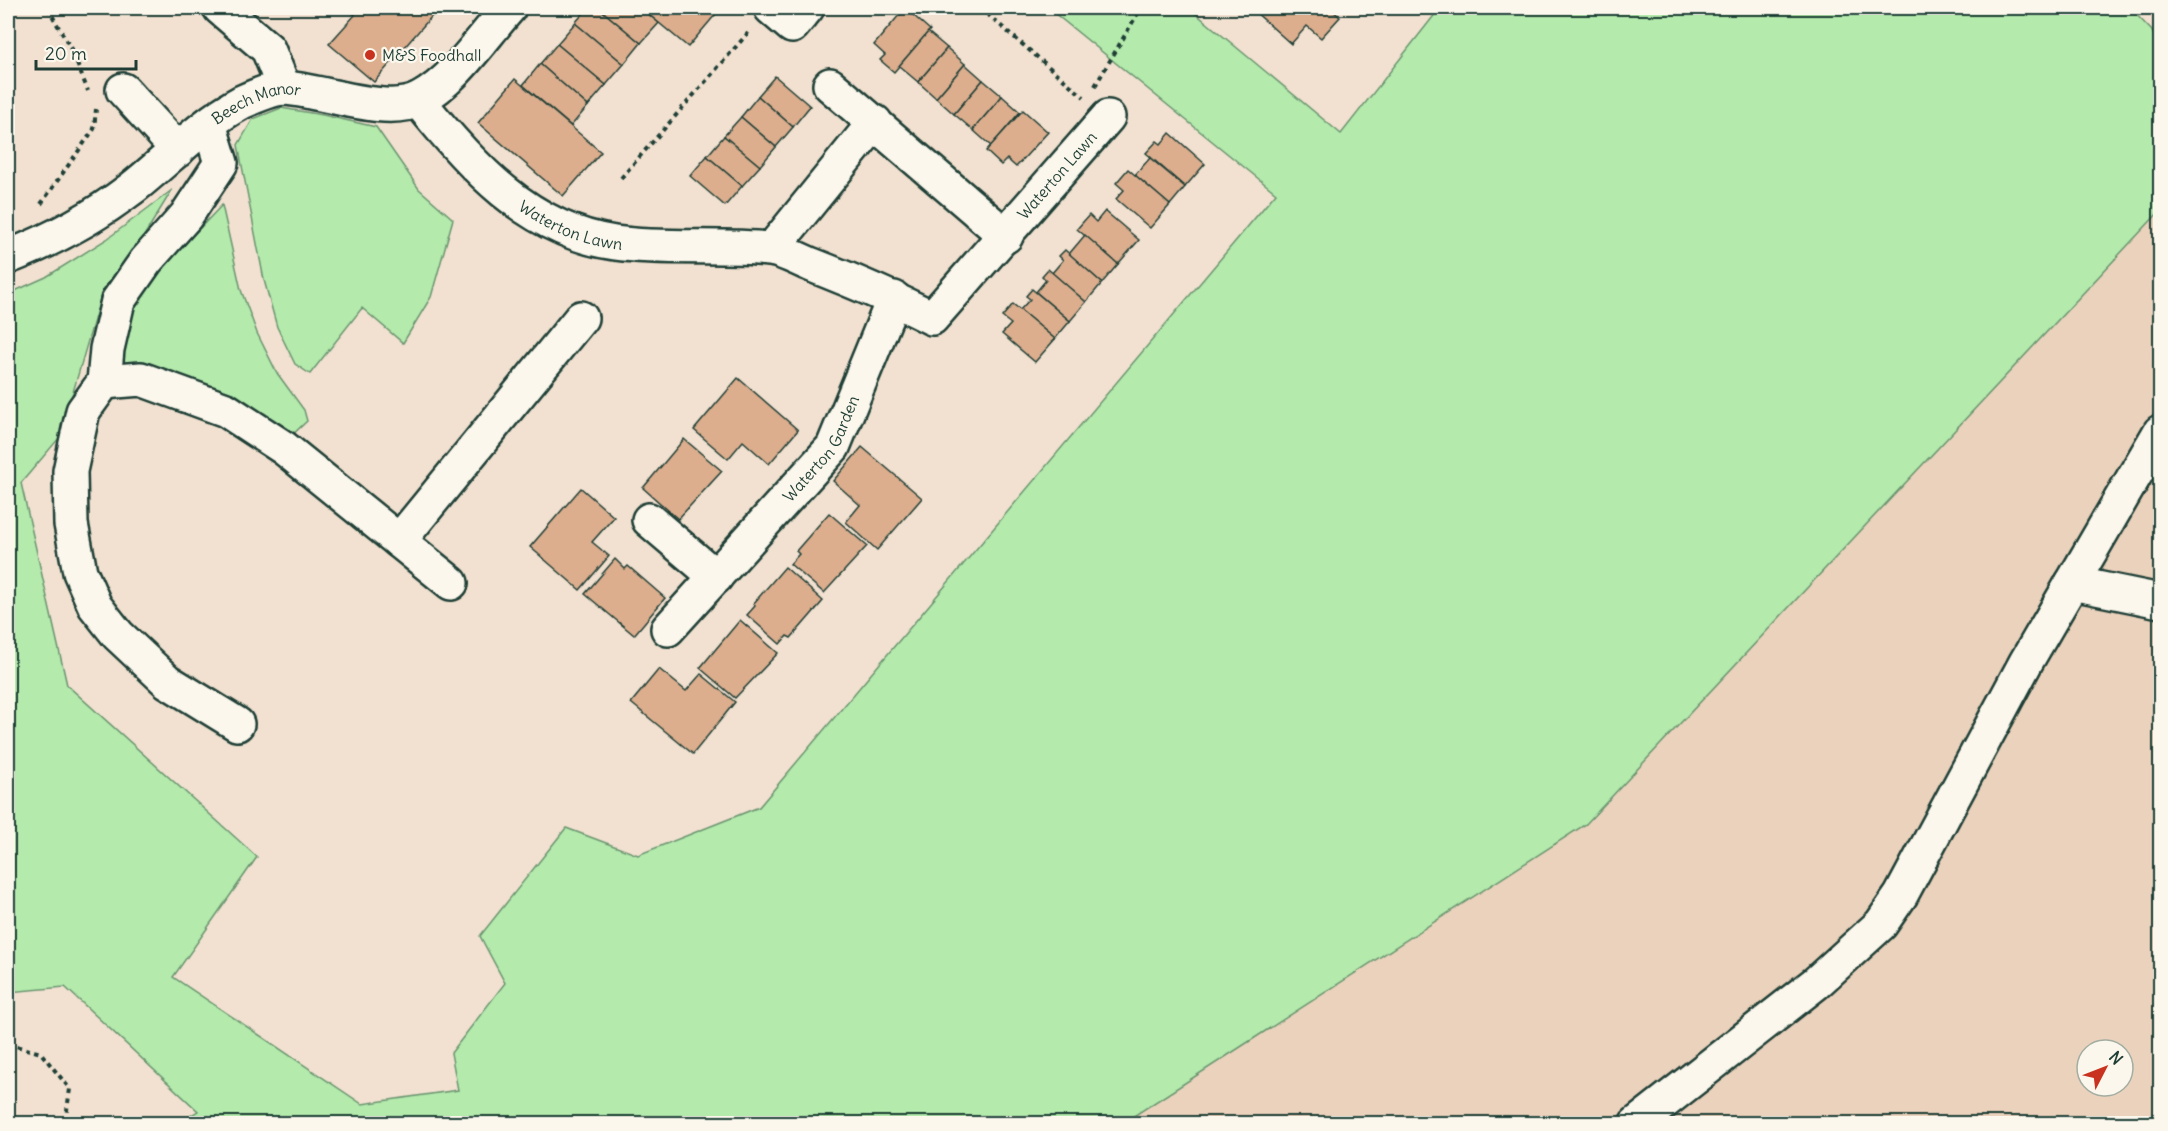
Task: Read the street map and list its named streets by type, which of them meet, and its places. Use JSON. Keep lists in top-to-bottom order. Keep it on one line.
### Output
{"streets":{"street":["Beech Manor","Waterton Lawn","Waterton Garden"]},"crossings":[["Beech Manor","Waterton Lawn"],["Waterton Lawn","Waterton Garden"]],"places":["M&S Foodhall"],"scale_bar":"20 m","north":"top right"}
